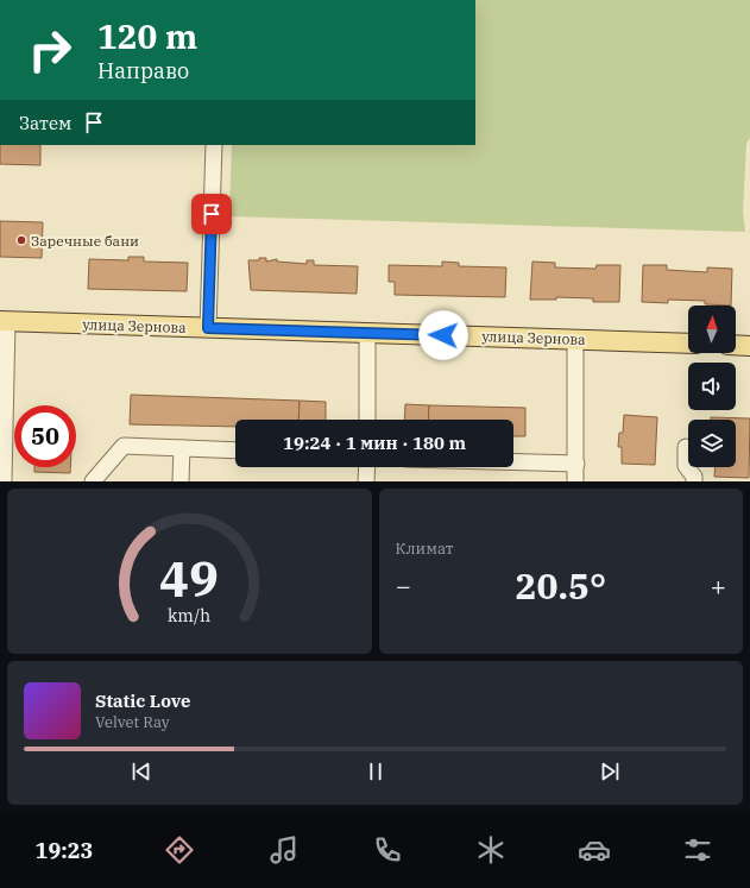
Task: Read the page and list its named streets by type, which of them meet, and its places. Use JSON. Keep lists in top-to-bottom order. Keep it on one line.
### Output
{"streets":{"main road":["улица Зернова"]},"places":["Заречные бани"],"north":"top","page":{"turn":["120 m","Направо"],"then":"Затем","limit":"50","trip":"19:24 · 1 мин · 180 m","tile":"Климат","heat":["−","20.5°","+"],"song":["Static Love","Velvet Ray"],"tabs":"19:23","gauge":["49","km/h"]}}
